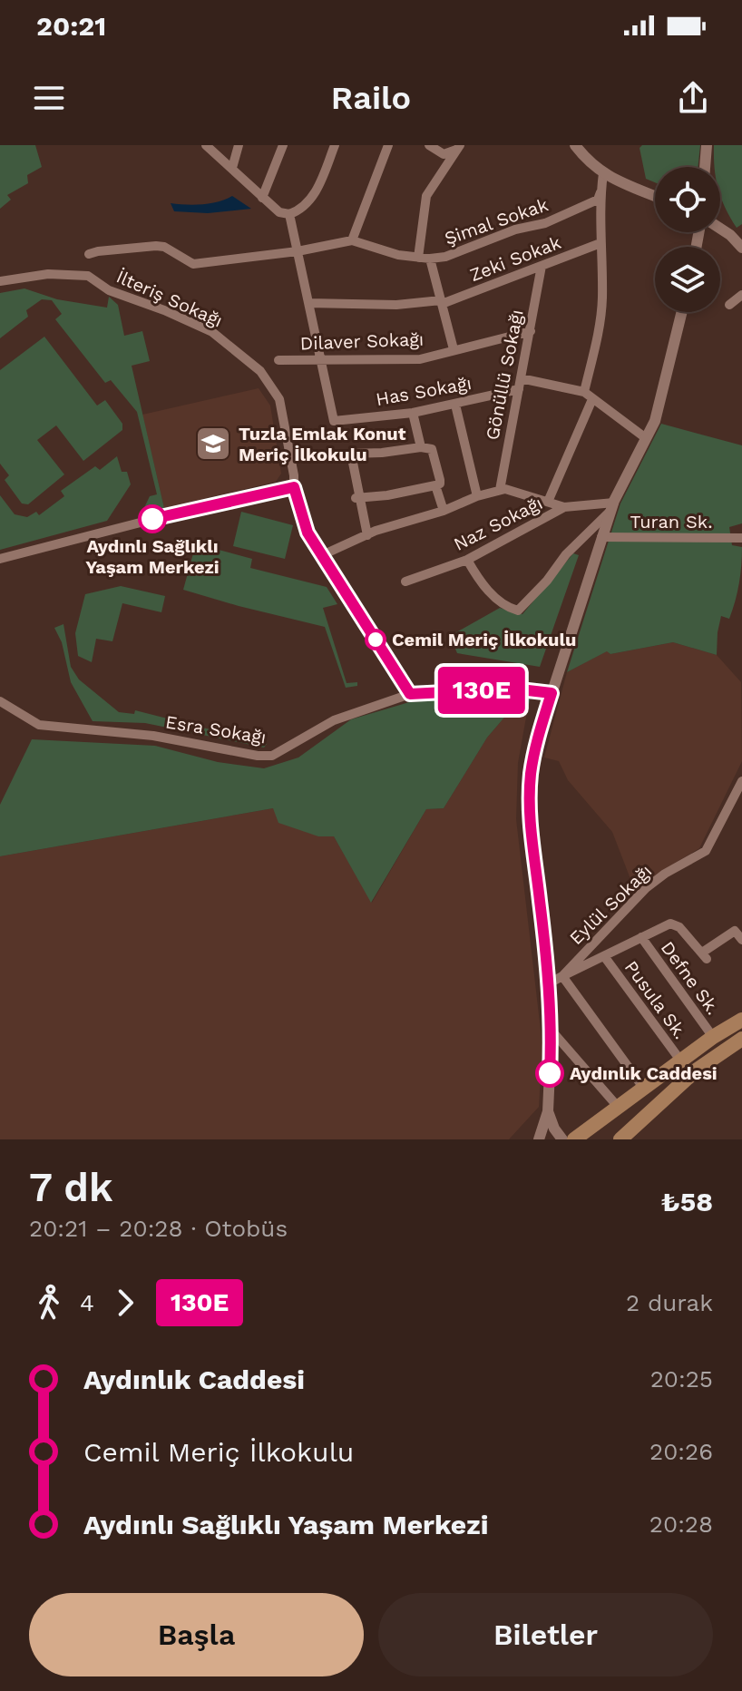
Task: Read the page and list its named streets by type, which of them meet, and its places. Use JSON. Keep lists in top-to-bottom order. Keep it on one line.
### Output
{"streets":{"street":["Şimal Sokak","Zeki Sokak","İlteriş Sokağı","Dilaver Sokağı","Gönüllü Sokağı","Has Sokağı","Turan Sk.","Naz Sokağı","Esra Sokağı","Eylül Sokağı","Defne Sk.","Pusula Sk."]},"crossings":[["Zeki Sokak","Gönüllü Sokağı"],["İlteriş Sokağı","Esra Sokağı"],["Dilaver Sokağı","Gönüllü Sokağı"],["Dilaver Sokağı","Has Sokağı"],["Gönüllü Sokağı","Has Sokağı"]],"places":{"school or university":["Tuzla Emlak Konut Meriç İlkokulu"],"other":["Aydınlı Sağlıklı Yaşam Merkezi","Cemil Meriç İlkokulu","Aydınlık Caddesi"]},"lines":["bus line 130E"],"page":{"status":"20:21","header":"Railo","on_map":"130E","heading":["7 dk","20:21 – 20:28 · Otobüs","₺58"],"legs":["4","130E","2 durak"],"list":[{"name":"Aydınlık Caddesi","value":"20:25"},{"name":"Cemil Meriç İlkokulu","value":"20:26"},{"name":"Aydınlı Sağlıklı Yaşam Merkezi","value":"20:28"}],"buttons":["Başla","Biletler"]}}
